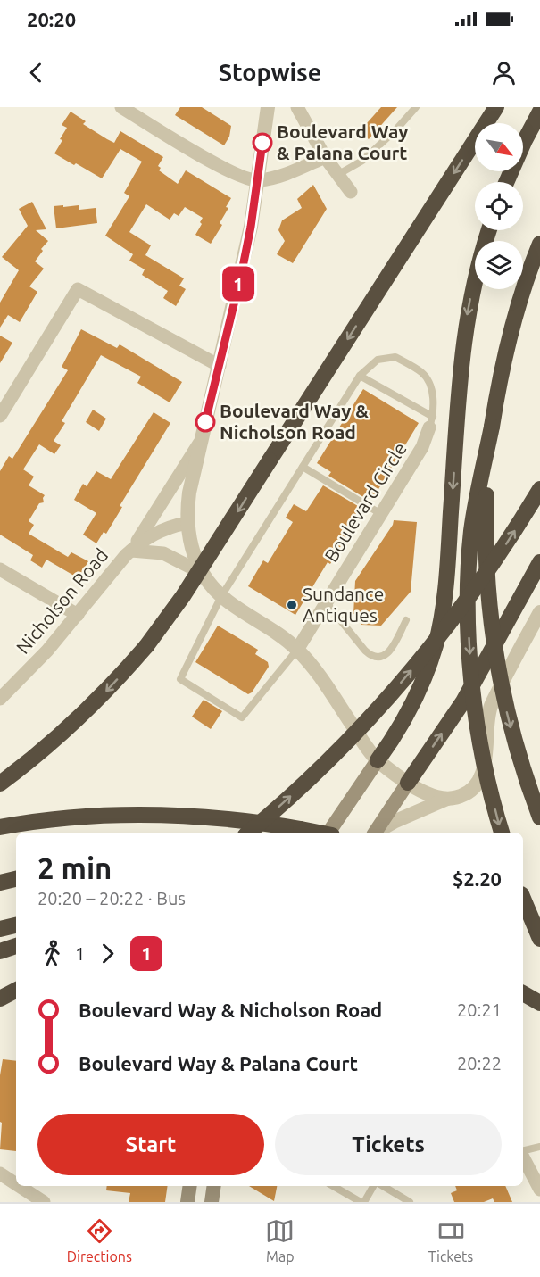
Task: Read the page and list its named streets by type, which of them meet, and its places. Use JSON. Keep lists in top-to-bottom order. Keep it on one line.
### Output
{"streets":{"street":["Boulevard Circle","Nicholson Road"]},"places":["Boulevard Way & Palana Court","Boulevard Way & Nicholson Road","Sundance Antiques"],"lines":["bus line 1"],"north":"bottom right","page":{"status":"20:20","header":"Stopwise","on_map":"1","heading":["2 min","20:20 – 20:22 · Bus","$2.20"],"legs":["1","1"],"list":[{"name":"Boulevard Way & Nicholson Road","value":"20:21"},{"name":"Boulevard Way & Palana Court","value":"20:22"}],"buttons":["Start","Tickets"],"tabs":["Directions","Map","Tickets"]}}
